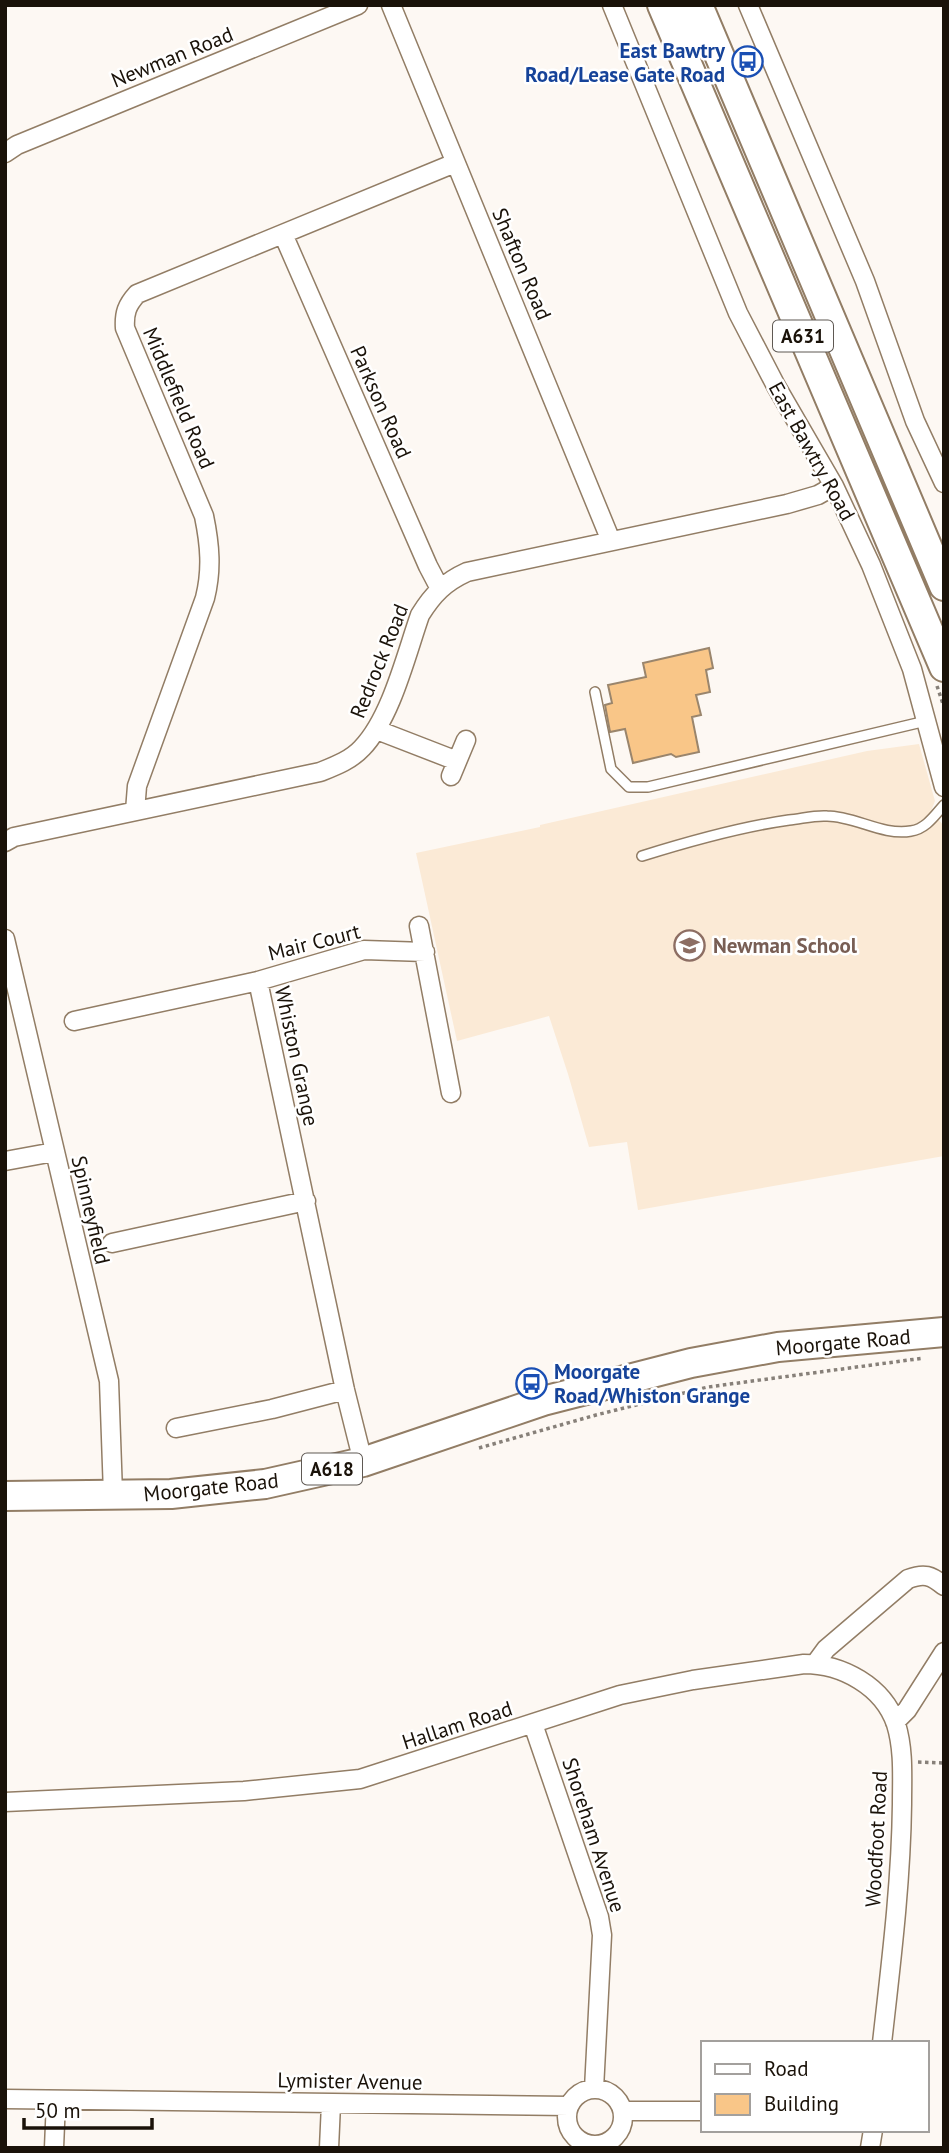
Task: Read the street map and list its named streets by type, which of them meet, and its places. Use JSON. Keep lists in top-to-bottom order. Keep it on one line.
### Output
{"streets":{"main road":["A631","East Bawtry Road","Moorgate Road","A618"],"street":["Newman Road","Shafton Road","Middlefield Road","Parkson Road","Redrock Road","Mair Court","Whiston Grange","Spinneyfield","Hallam Road","Shoreham Avenue","Woodfoot Road","Lymister Avenue"]},"crossings":[["Shafton Road","Middlefield Road"],["Shafton Road","Redrock Road"],["Middlefield Road","Parkson Road"],["Middlefield Road","Redrock Road"],["Parkson Road","Redrock Road"],["East Bawtry Road","Redrock Road"],["Mair Court","Whiston Grange"],["Whiston Grange","Moorgate Road"],["Spinneyfield","Moorgate Road"],["Hallam Road","Shoreham Avenue"],["Hallam Road","Woodfoot Road"],["Shoreham Avenue","Lymister Avenue"]],"places":{"bus stop":["East Bawtry Road/Lease Gate Road","Moorgate Road/Whiston Grange"],"school or university":["Newman School"]},"legend":["Road","Building"],"scale_bar":"50 m"}
